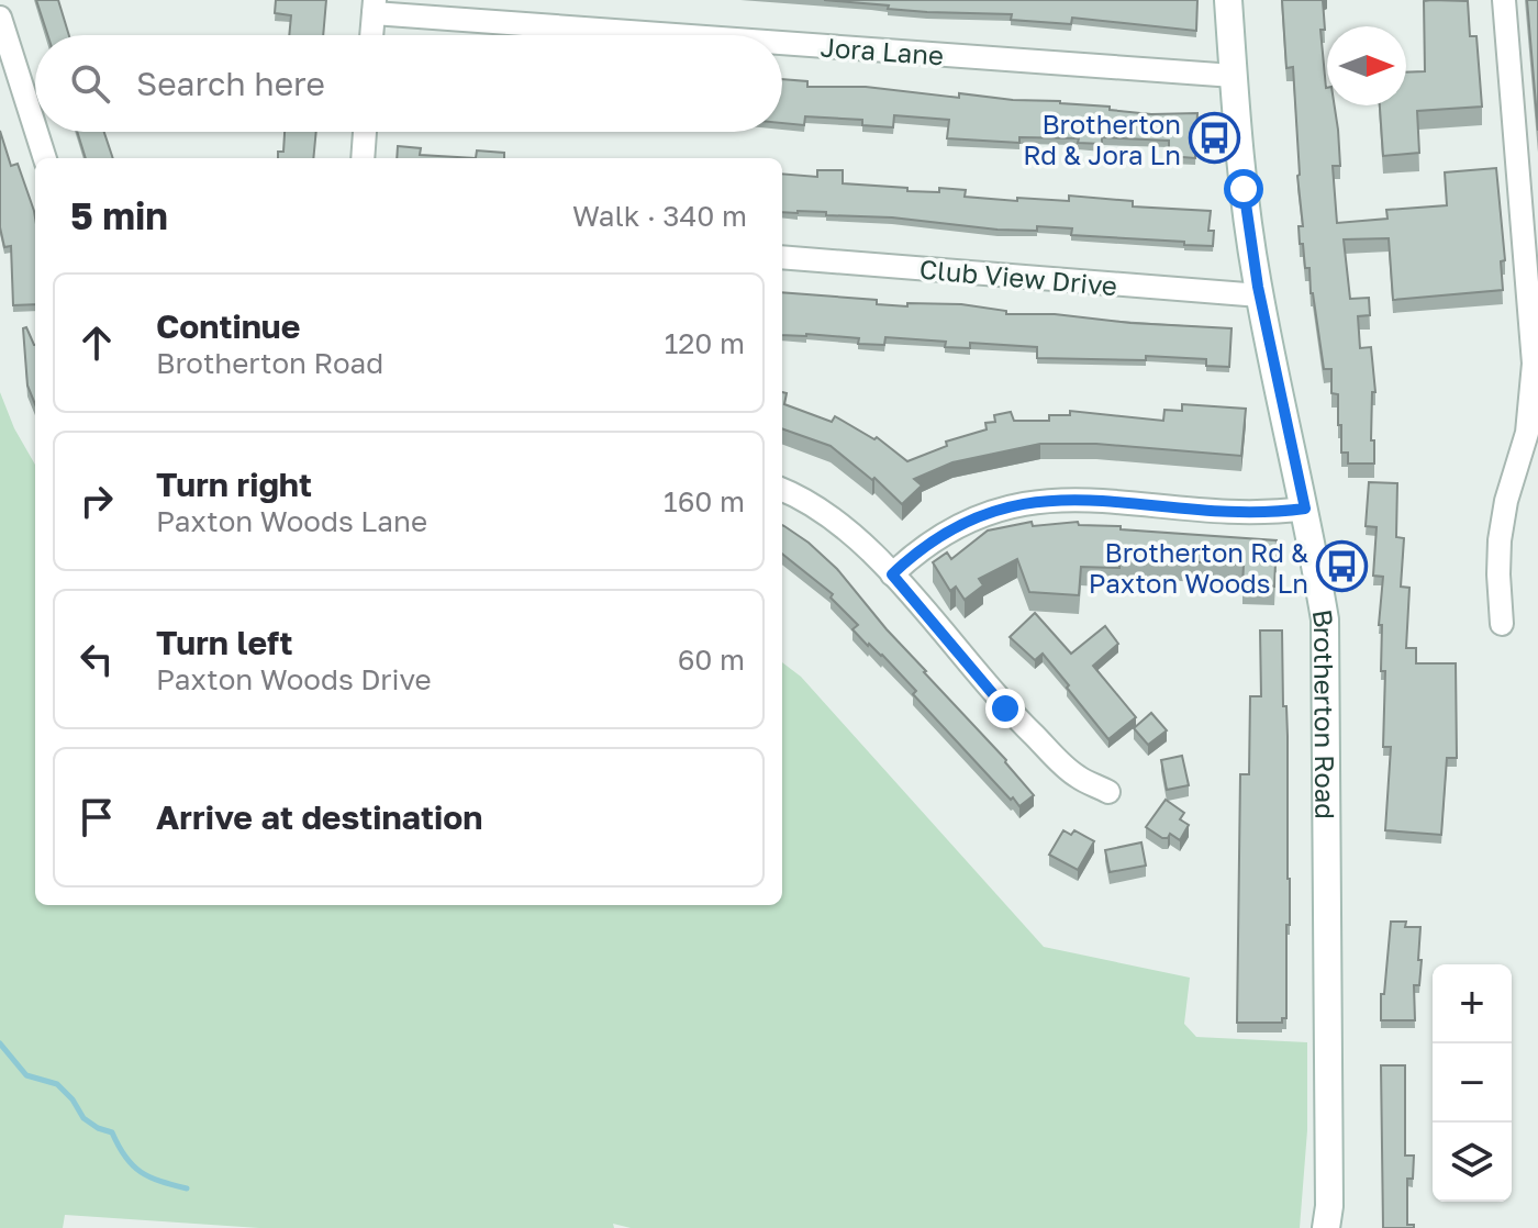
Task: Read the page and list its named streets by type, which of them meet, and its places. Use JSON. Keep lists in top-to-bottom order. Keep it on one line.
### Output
{"streets":{"street":["Jora Lane","Club View Drive","Brotherton Road"]},"crossings":[["Jora Lane","Brotherton Road"],["Club View Drive","Brotherton Road"]],"places":{"bus stop":["Brotherton Rd & Jora Ln","Brotherton Rd & Paxton Woods Ln"]},"north":"right","page":{"search":"Search here","heading":["5 min","Walk · 340 m"],"list":[["Continue","Brotherton Road","120 m"],["Turn right","Paxton Woods Lane","160 m"],["Turn left","Paxton Woods Drive","60 m"],"Arrive at destination"],"map_buttons":["+","−"]}}
